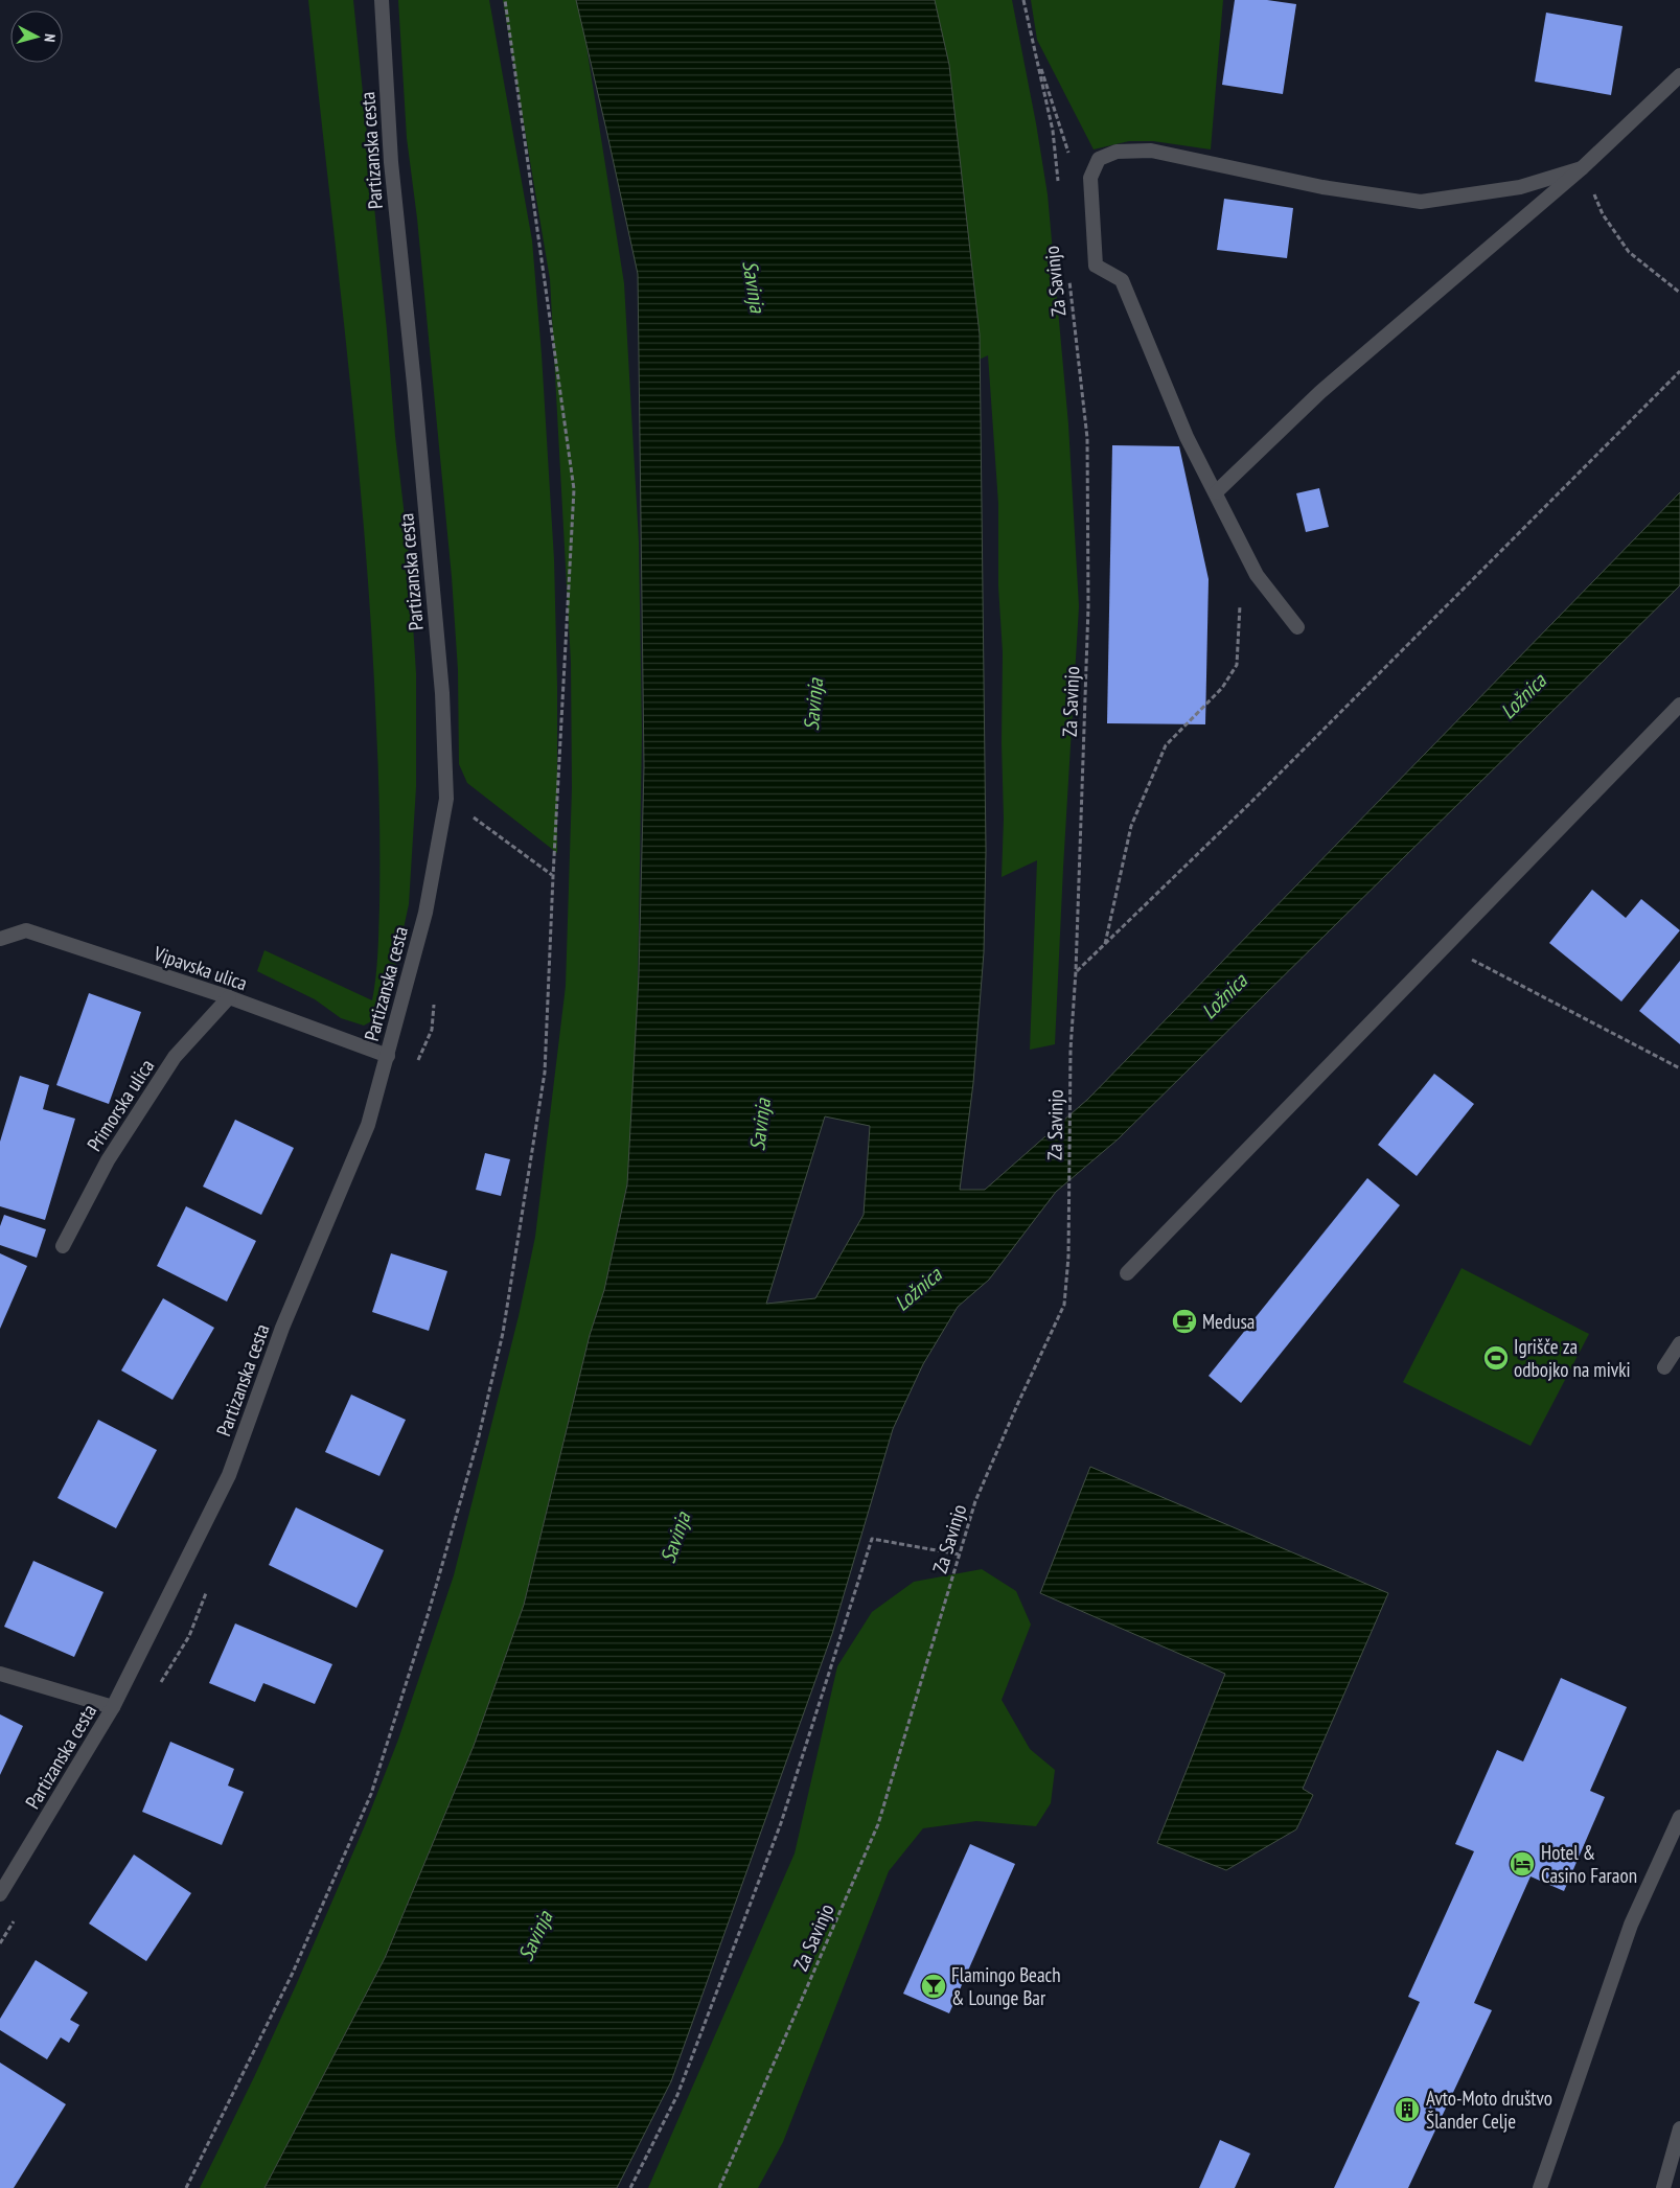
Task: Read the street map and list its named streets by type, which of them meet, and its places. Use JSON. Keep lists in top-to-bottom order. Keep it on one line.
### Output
{"streets":{"street":["Partizanska cesta","Vipavska ulica","Primorska ulica"],"path":["Za Savinjo"]},"crossings":[["Partizanska cesta","Vipavska ulica"],["Vipavska ulica","Primorska ulica"]],"water":["Savinja","Ložnica"],"places":{"cafe":["Medusa"],"sports":["Igrišče za odbojko na mivki"],"hotel":["Hotel & Casino Faraon"],"bar":["Flamingo Beach & Lounge Bar"],"building":["Avto-Moto društvo Šlander Celje"]},"north":"right"}
